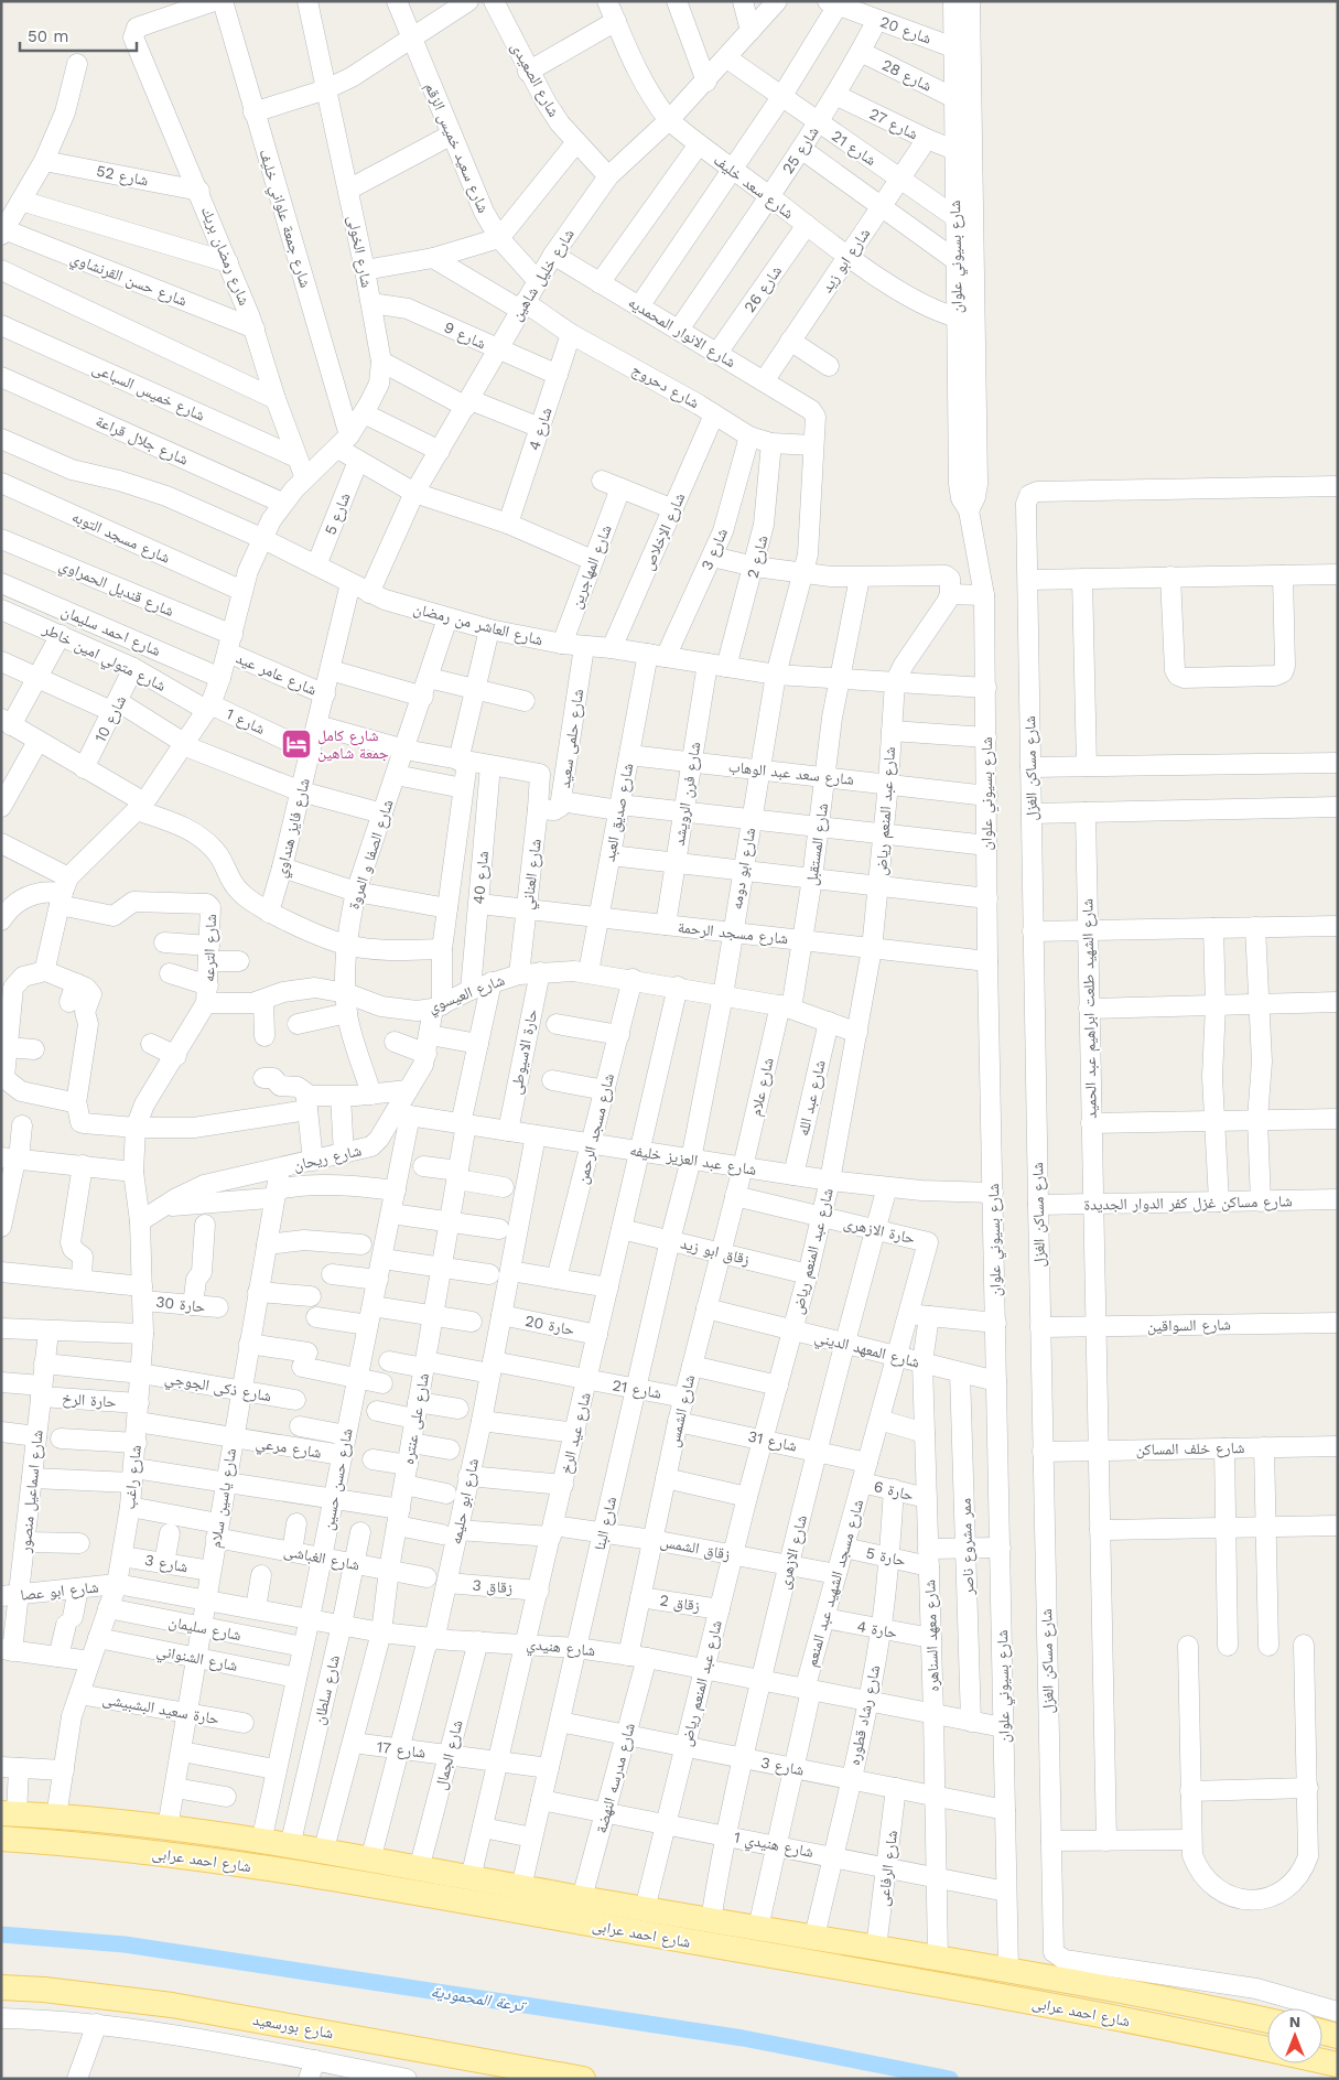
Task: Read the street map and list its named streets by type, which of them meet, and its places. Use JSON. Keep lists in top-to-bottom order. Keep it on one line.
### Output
{"streets":{"main road":["شارع احمد عرابى","شارع بورسعيد"],"street":["شارع 20","شارع 28","شارع الصعيدى","شارع 27","شارع سعيد خميس الزقم","شارع 21","شارع 25","شارع 52","شارع سعد خليف","شارع جمعة علواني خليف","شارع الخولى","شارع رمضان بريك","شارع بسيوني علوان","شارع ابو زيد","شارع خليل شاهين","شارع حسن القرنشاوي","شارع 26","شارع الانوار المحمديه","شارع 9","شارع دحروج","شارع خميس السباعى","شارع 4","شارع جلال قراعة","شارع 5","شارع الإخلاص","شارع مسجد التوبه","شارع 3","شارع 2","شارع المهاجرين","شارع قنديل الحمراوي","شارع العاشر من رمضان","شارع احمد سليمان","شارع متولي امين خاطر","شارع عامر عيد","شارع 10","شارع 1","شارع حلمى سعيد","شارع مساكن الغزل","شارع سعد عبد الوهاب","شارع فرن الرويشد","شارع عبد المنعم رياض","شارع صديق العبد","شارع فايز هنداوي","شارع المستقبل","شارع الصفا و المروة","شارع ابو دومه","شارع العناني","شارع 40","شارع مسجد الرحمة","شارع الترعه","شارع العيسوي","شارع الشهيد طلعت ابراهيم عبد الحميد","حارة الاسيوطى","شارع علام","شارع عبد الله","شارع مسجد الرحمن","شارع ريحان","شارع عبد العزيز خليفه","شارع مساكن غزل كفر الدوار الجديدة","حارة الازهرى","زقاق ابو زيد","حارة 30","حارة 20","شارع السواقين","شارع المعهد الديني","شارع ذكى الجوجي","حارة الرخ","شارع الشمس","شارع على عنتره","شارع عيد الرخ","شارع 31","شارع مرعي","شارع خلف المساكن","شارع راغب","شارع حسن حسين","حارة 6","شارع اسماعيل منصور","شارع ياسين سلام","شارع ابو حليمه","شارع البنا","ممر مشروع ناصر","زقاق الشمس","شارع الازهرى","حارة 5","شارع الغباشى","شارع مسجد الشهيد عبد المنعم","زقاق 3","شارع ابو عصا","زقاق 2","شارع سليمان","حارة 4","شارع معهد السناهره","شارع هنيدي","شارع الشنواني","شارع سلطان","حارة سعيد البشبيشى","شارع رشاد قطوره","شارع 17","شارع الجمال","شارع مدرسه النهضة","شارع هنيدي 1","شارع الرفاعى"]},"crossings":[["شارع 20","شارع 25"],["شارع 20","شارع بسيوني علوان"],["شارع 28","شارع 25"],["شارع 28","شارع بسيوني علوان"],["شارع الصعيدى","شارع خليل شاهين"],["شارع 27","شارع 25"],["شارع 27","شارع بسيوني علوان"],["شارع 27","شارع ابو زيد"],["شارع سعيد خميس الزقم","شارع خليل شاهين"],["شارع 21","شارع 25"],["شارع 21","شارع بسيوني علوان"],["شارع 21","شارع ابو زيد"],["شارع 21","شارع خليل شاهين"],["شارع 21","شارع الشمس"],["شارع 21","شارع على عنتره"],["شارع 21","شارع عيد الرخ"],["شارع 21","شارع ابو حليمه"],["شارع 21","شارع البنا"],["شارع 25","شارع سعد خليف"],["شارع 25","شارع الانوار المحمديه"],["شارع 52","شارع رمضان بريك"],["شارع سعد خليف","شارع بسيوني علوان"],["شارع سعد خليف","شارع ابو زيد"],["شارع سعد خليف","شارع خليل شاهين"],["شارع سعد خليف","شارع 26"],["شارع جمعة علواني خليف","شارع الخولى"],["شارع الخولى","شارع رمضان بريك"],["شارع الخولى","شارع 9"],["شارع الخولى","شارع جلال قراعة"],["شارع الخولى","شارع مسجد التوبه"],["شارع الخولى","شارع قنديل الحمراوي"],["شارع الخولى","شارع العاشر من رمضان"],["شارع الخولى","شارع احمد سليمان"],["شارع الخولى","شارع متولي امين خاطر"],["شارع الخولى","شارع عامر عيد"],["شارع الخولى","شارع 1"],["شارع الخولى","شارع الترعه"],["شارع رمضان بريك","شارع حسن القرنشاوي"],["شارع رمضان بريك","شارع خميس السباعى"],["شارع بسيوني علوان","شارع 3"],["شارع بسيوني علوان","شارع العاشر من رمضان"],["شارع بسيوني علوان","شارع سعد عبد الوهاب"],["شارع بسيوني علوان","شارع مسجد الرحمة"],["شارع بسيوني علوان","شارع عبد العزيز خليفه"],["شارع بسيوني علوان","شارع المعهد الديني"],["شارع بسيوني علوان","حارة 5"],["شارع بسيوني علوان","شارع هنيدي"],["شارع بسيوني علوان","شارع هنيدي 1"],["شارع بسيوني علوان","شارع احمد عرابى"],["شارع ابو زيد","شارع الانوار المحمديه"],["شارع خليل شاهين","شارع الانوار المحمديه"],["شارع خليل شاهين","شارع 9"],["شارع خليل شاهين","شارع دحروج"],["شارع خليل شاهين","شارع العاشر من رمضان"],["شارع 26","شارع الانوار المحمديه"],["شارع الانوار المحمديه","شارع ابو دومه"],["شارع 9","شارع 4"],["شارع دحروج","شارع 4"],["شارع دحروج","شارع الإخلاص"],["شارع دحروج","شارع 3"],["شارع دحروج","شارع 2"],["شارع دحروج","شارع ابو دومه"],["شارع 5","شارع العاشر من رمضان"],["شارع الإخلاص","شارع العاشر من رمضان"],["شارع 3","شارع العاشر من رمضان"],["شارع 3","شارع عبد المنعم رياض"],["شارع 3","شارع صديق العبد"],["شارع 3","شارع راغب"],["شارع 3","شارع ياسين سلام"],["شارع 3","شارع البنا"],["شارع 3","شارع الازهرى"],["شارع 3","شارع مسجد الشهيد عبد المنعم"],["شارع 3","شارع معهد السناهره"],["شارع 3","شارع رشاد قطوره"],["شارع 3","شارع مدرسه النهضة"],["شارع 3","شارع الرفاعى"],["شارع 2","شارع العاشر من رمضان"],["شارع 2","شارع فرن الرويشد"],["شارع المهاجرين","شارع العاشر من رمضان"],["شارع قنديل الحمراوي","شارع عامر عيد"],["شارع العاشر من رمضان","شارع حلمى سعيد"],["شارع العاشر من رمضان","شارع فرن الرويشد"],["شارع العاشر من رمضان","شارع عبد المنعم رياض"],["شارع العاشر من رمضان","شارع صديق العبد"],["شارع العاشر من رمضان","شارع فايز هنداوي"],["شارع العاشر من رمضان","شارع المستقبل"],["شارع العاشر من رمضان","شارع الصفا و المروة"],["شارع العاشر من رمضان","شارع ابو دومه"],["شارع العاشر من رمضان","شارع ريحان"],["شارع متولي امين خاطر","شارع 10"],["شارع متولي امين خاطر","شارع 1"],["شارع عامر عيد","شارع فايز هنداوي"],["شارع 1","شارع فايز هنداوي"],["شارع حلمى سعيد","شارع العناني"],["شارع مساكن الغزل","شارع مساكن غزل كفر الدوار الجديدة"],["شارع مساكن الغزل","شارع السواقين"],["شارع مساكن الغزل","شارع خلف المساكن"],["شارع سعد عبد الوهاب","شارع فرن الرويشد"],["شارع سعد عبد الوهاب","شارع عبد المنعم رياض"],["شارع سعد عبد الوهاب","شارع صديق العبد"],["شارع سعد عبد الوهاب","شارع المستقبل"],["شارع سعد عبد الوهاب","شارع ابو دومه"],["شارع فرن الرويشد","شارع مسجد الرحمة"],["شارع عبد المنعم رياض","شارع مسجد الرحمة"],["شارع عبد المنعم رياض","شارع العيسوي"],["شارع عبد المنعم رياض","شارع عبد العزيز خليفه"],["شارع عبد المنعم رياض","حارة الازهرى"],["شارع عبد المنعم رياض","زقاق ابو زيد"],["شارع عبد المنعم رياض","شارع المعهد الديني"],["شارع عبد المنعم رياض","شارع 31"],["شارع عبد المنعم رياض","زقاق الشمس"],["شارع عبد المنعم رياض","زقاق 2"],["شارع عبد المنعم رياض","شارع هنيدي"],["شارع عبد المنعم رياض","شارع هنيدي 1"],["شارع عبد المنعم رياض","شارع احمد عرابى"],["شارع صديق العبد","شارع مسجد الرحمة"],["شارع صديق العبد","شارع العيسوي"],["شارع المستقبل","شارع مسجد الرحمة"],["شارع المستقبل","شارع العيسوي"],["شارع المستقبل","شارع علام"],["شارع الصفا و المروة","شارع العيسوي"],["شارع ابو دومه","شارع مسجد الرحمة"],["شارع ابو دومه","شارع العيسوي"],["شارع ابو دومه","شارع عبد العزيز خليفه"],["شارع ابو دومه","شارع البنا"],["شارع العناني","شارع 40"],["شارع العناني","شارع مسجد الرحمة"],["شارع العناني","شارع العيسوي"],["شارع 40","شارع مسجد الرحمة"],["شارع 40","شارع العيسوي"],["شارع الترعه","شارع العيسوي"],["شارع الترعه","شارع راغب"],["شارع العيسوي","حارة الاسيوطى"],["شارع العيسوي","شارع علام"],["شارع العيسوي","شارع عبد الله"],["شارع العيسوي","شارع مسجد الرحمن"],["شارع العيسوي","شارع ريحان"],["شارع العيسوي","شارع على عنتره"],["شارع العيسوي","شارع عيد الرخ"],["شارع الشهيد طلعت ابراهيم عبد الحميد","شارع مساكن غزل كفر الدوار الجديدة"],["شارع الشهيد طلعت ابراهيم عبد الحميد","شارع السواقين"],["شارع الشهيد طلعت ابراهيم عبد الحميد","شارع خلف المساكن"],["حارة الاسيوطى","شارع عبد العزيز خليفه"],["شارع علام","شارع عبد العزيز خليفه"],["شارع علام","شارع الشمس"],["شارع عبد الله","شارع عبد العزيز خليفه"],["شارع مسجد الرحمن","شارع عبد العزيز خليفه"],["شارع ريحان","شارع عبد العزيز خليفه"],["شارع ريحان","شارع راغب"],["شارع ريحان","شارع حسن حسين"],["شارع ريحان","شارع ياسين سلام"],["شارع عبد العزيز خليفه","شارع الشمس"],["شارع عبد العزيز خليفه","شارع على عنتره"],["شارع عبد العزيز خليفه","شارع عيد الرخ"],["شارع عبد العزيز خليفه","شارع حسن حسين"],["شارع عبد العزيز خليفه","شارع ابو حليمه"],["شارع عبد العزيز خليفه","شارع البنا"],["شارع عبد العزيز خليفه","شارع الازهرى"],["حارة الازهرى","شارع الشمس"],["حارة الازهرى","شارع الازهرى"],["حارة الازهرى","شارع مسجد الشهيد عبد المنعم"],["زقاق ابو زيد","شارع الشمس"],["زقاق ابو زيد","شارع عيد الرخ"],["زقاق ابو زيد","شارع البنا"],["حارة 30","شارع راغب"],["حارة 20","شارع عيد الرخ"],["حارة 20","شارع ابو حليمه"],["شارع المعهد الديني","شارع الشمس"],["شارع المعهد الديني","ممر مشروع ناصر"],["شارع المعهد الديني","شارع الازهرى"],["شارع المعهد الديني","شارع مسجد الشهيد عبد المنعم"],["شارع المعهد الديني","شارع معهد السناهره"],["شارع ذكى الجوجي","شارع راغب"],["شارع ذكى الجوجي","شارع اسماعيل منصور"],["شارع ذكى الجوجي","شارع ياسين سلام"],["حارة الرخ","شارع مرعي"],["حارة الرخ","شارع راغب"],["حارة الرخ","شارع اسماعيل منصور"],["شارع الشمس","شارع 31"],["شارع الشمس","زقاق الشمس"],["شارع الشمس","زقاق 2"],["شارع الشمس","شارع هنيدي"],["شارع الشمس","شارع مدرسه النهضة"],["شارع على عنتره","زقاق الشمس"],["شارع على عنتره","شارع الغباشى"],["شارع على عنتره","شارع هنيدي"],["شارع على عنتره","شارع 17"],["شارع على عنتره","شارع احمد عرابى"],["شارع عيد الرخ","زقاق الشمس"],["شارع عيد الرخ","زقاق 3"],["شارع عيد الرخ","شارع هنيدي"],["شارع عيد الرخ","شارع 17"],["شارع عيد الرخ","شارع احمد عرابى"],["شارع 31","شارع الازهرى"],["شارع 31","شارع مسجد الشهيد عبد المنعم"],["شارع مرعي","شارع راغب"],["شارع مرعي","شارع حسن حسين"],["شارع مرعي","شارع ياسين سلام"],["شارع راغب","زقاق الشمس"],["شارع راغب","شارع الغباشى"],["شارع راغب","شارع ابو عصا"],["شارع راغب","شارع سليمان"],["شارع راغب","شارع هنيدي"],["شارع راغب","شارع الشنواني"],["شارع راغب","حارة سعيد البشبيشى"],["شارع راغب","شارع احمد عرابى"],["شارع حسن حسين","زقاق الشمس"],["شارع حسن حسين","شارع الغباشى"],["شارع حسن حسين","شارع سليمان"],["شارع حسن حسين","شارع هنيدي"],["شارع حسن حسين","شارع الشنواني"],["شارع حسن حسين","شارع احمد عرابى"],["حارة 6","شارع مسجد الشهيد عبد المنعم"],["حارة 6","شارع معهد السناهره"],["حارة 6","شارع رشاد قطوره"],["شارع اسماعيل منصور","زقاق الشمس"],["شارع اسماعيل منصور","شارع ابو عصا"],["شارع ياسين سلام","زقاق الشمس"],["شارع ياسين سلام","شارع الغباشى"],["شارع ياسين سلام","شارع سليمان"],["شارع ياسين سلام","شارع هنيدي"],["شارع ياسين سلام","شارع الشنواني"],["شارع ياسين سلام","حارة سعيد البشبيشى"],["شارع ياسين سلام","شارع احمد عرابى"],["شارع ابو حليمه","زقاق الشمس"],["شارع ابو حليمه","زقاق 3"],["شارع ابو حليمه","شارع هنيدي"],["شارع ابو حليمه","شارع 17"],["شارع ابو حليمه","شارع احمد عرابى"],["شارع البنا","زقاق الشمس"],["شارع البنا","شارع هنيدي"],["شارع البنا","شارع 17"],["شارع البنا","شارع هنيدي 1"],["شارع البنا","شارع احمد عرابى"],["ممر مشروع ناصر","حارة 5"],["ممر مشروع ناصر","شارع هنيدي"],["زقاق الشمس","شارع الازهرى"],["زقاق الشمس","شارع مسجد الشهيد عبد المنعم"],["شارع الازهرى","شارع هنيدي"],["شارع الازهرى","شارع هنيدي 1"],["شارع الازهرى","شارع احمد عرابى"],["حارة 5","شارع مسجد الشهيد عبد المنعم"],["حارة 5","شارع معهد السناهره"],["حارة 5","شارع رشاد قطوره"],["شارع الغباشى","شارع سلطان"],["شارع مسجد الشهيد عبد المنعم","حارة 4"],["شارع مسجد الشهيد عبد المنعم","شارع هنيدي"],["شارع مسجد الشهيد عبد المنعم","شارع هنيدي 1"],["شارع مسجد الشهيد عبد المنعم","شارع احمد عرابى"],["شارع ابو عصا","شارع هنيدي"],["حارة 4","شارع معهد السناهره"],["حارة 4","شارع رشاد قطوره"],["شارع معهد السناهره","شارع هنيدي"],["شارع معهد السناهره","شارع هنيدي 1"],["شارع معهد السناهره","شارع احمد عرابى"],["شارع هنيدي","شارع سلطان"],["شارع هنيدي","شارع رشاد قطوره"],["شارع هنيدي","شارع الجمال"],["شارع هنيدي","شارع مدرسه النهضة"],["شارع سلطان","شارع احمد عرابى"],["شارع رشاد قطوره","شارع هنيدي 1"],["شارع رشاد قطوره","شارع احمد عرابى"],["شارع 17","شارع الجمال"],["شارع الجمال","شارع احمد عرابى"],["شارع مدرسه النهضة","شارع هنيدي 1"],["شارع مدرسه النهضة","شارع احمد عرابى"],["شارع هنيدي 1","شارع الرفاعى"],["شارع احمد عرابى","شارع الرفاعى"]],"water":["ترعة المحمودية"],"places":{"hotel":["شارع كامل جمعة شاهين"]},"scale_bar":"50 m","north":"top"}
